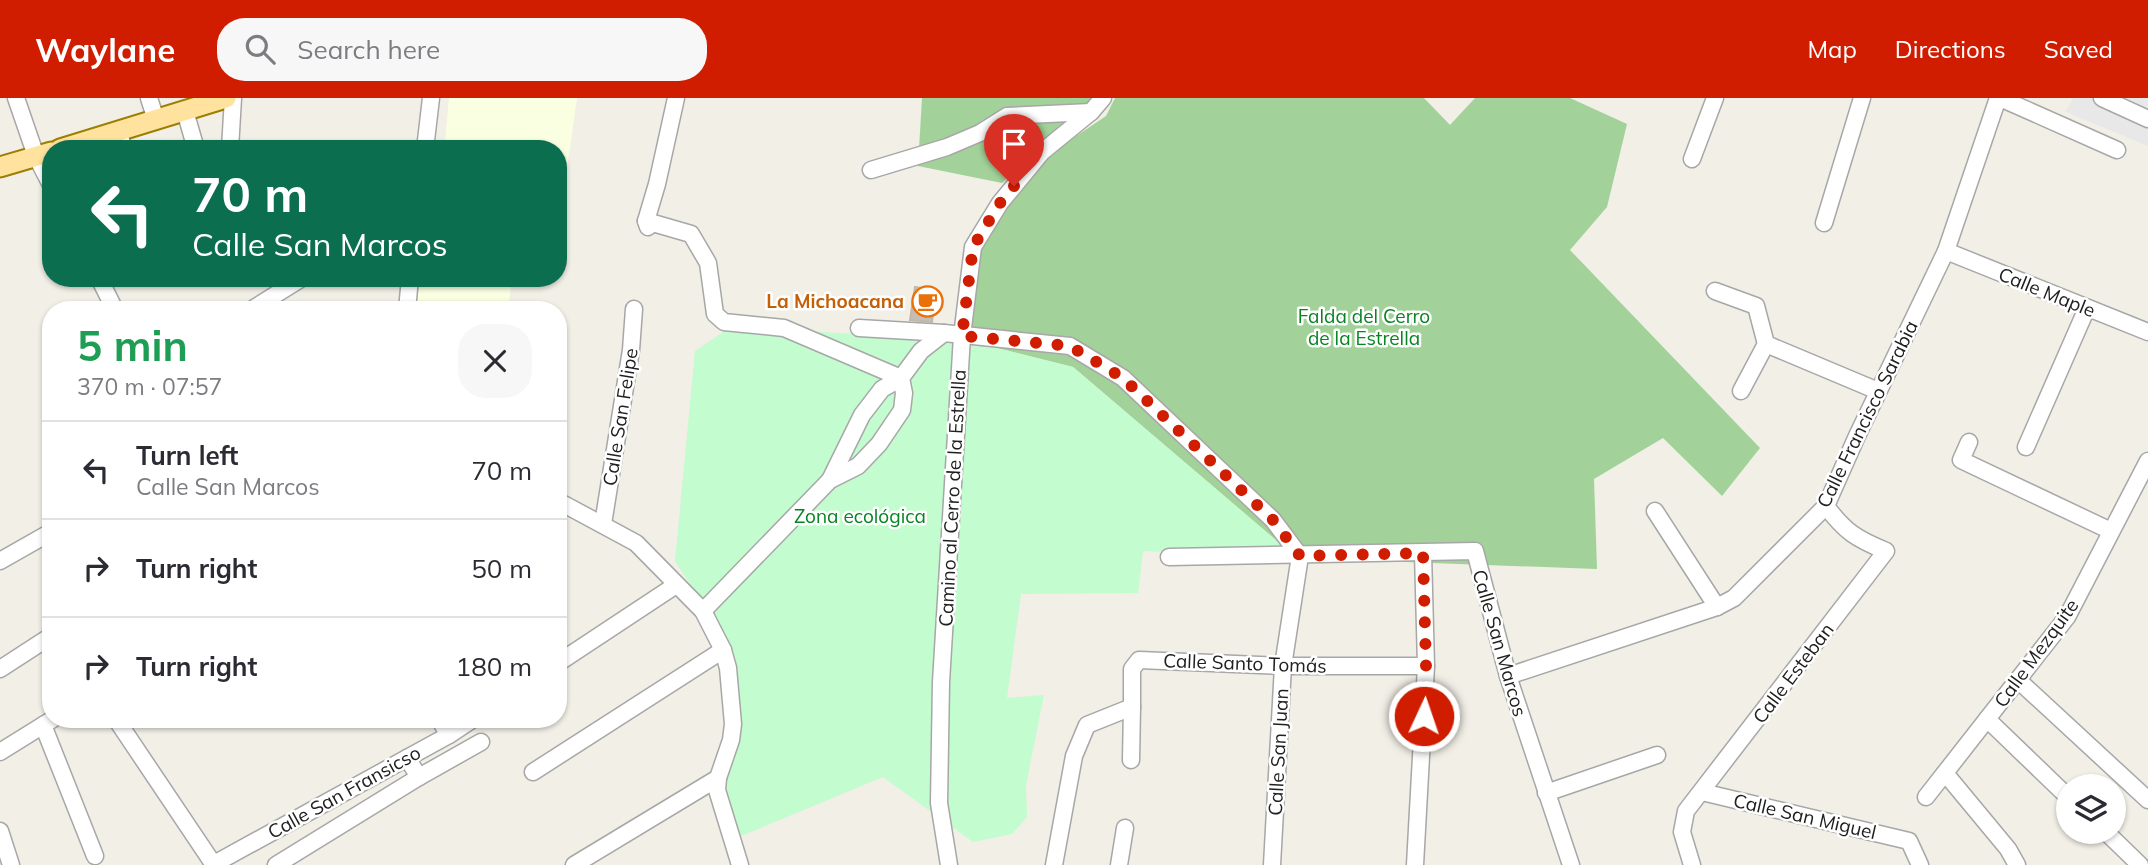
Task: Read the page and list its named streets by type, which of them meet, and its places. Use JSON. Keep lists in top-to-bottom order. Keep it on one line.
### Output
{"streets":{"street":["Calle Maple","Calle Francisco Sarabia","Calle San Felipe","Camino al Cerro de la Estrella","Calle San Marcos","Calle Mezquite","Calle Santo Tomás","Calle Esteban","Calle San Juan","Calle San Fransicso","Calle San Miguel"]},"crossings":[["Calle Maple","Calle Francisco Sarabia"],["Calle Francisco Sarabia","Calle San Marcos"],["Calle Francisco Sarabia","Calle Esteban"],["Calle San Marcos","Calle San Juan"],["Calle Santo Tomás","Calle San Juan"],["Calle Esteban","Calle San Miguel"]],"parks":["Falda del Cerro de la Estrella","Zona ecológica"],"places":{"cafe":["La Michoacana"]},"page":{"header":"Waylane","search":"Search here","nav":["Map","Directions","Saved"],"turn":["70 m","Calle San Marcos"],"heading":["5 min","370 m · 07:57"],"list":[{"name":"Turn left","note":"Calle San Marcos","value":"70 m"},{"name":"Turn right","value":"50 m"},{"name":"Turn right","value":"180 m"}]}}
